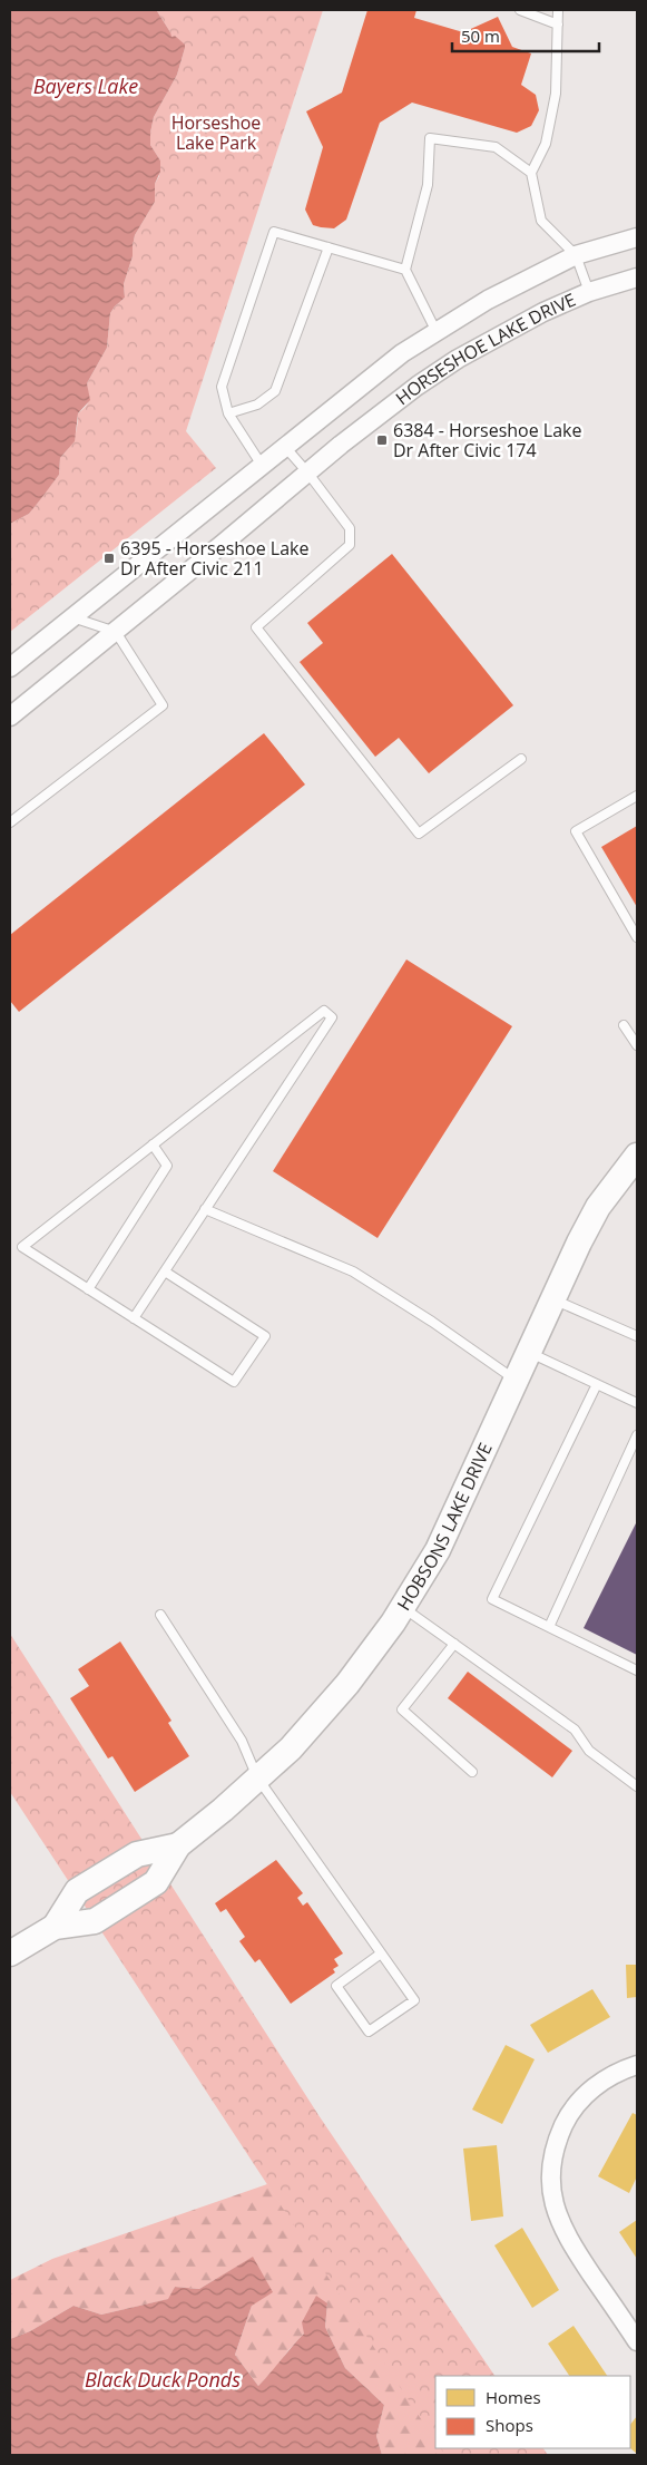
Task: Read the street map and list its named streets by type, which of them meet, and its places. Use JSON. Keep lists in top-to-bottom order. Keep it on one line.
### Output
{"streets":{"street":["HORSESHOE LAKE DRIVE","HOBSONS LAKE DRIVE"]},"water":["Bayers Lake","Black Duck Ponds"],"parks":["Horseshoe Lake Park"],"places":{"transit":["6384 - Horseshoe Lake Dr After Civic 174","6395 - Horseshoe Lake Dr After Civic 211"]},"legend":["Homes","Shops"],"scale_bar":"50 m"}
